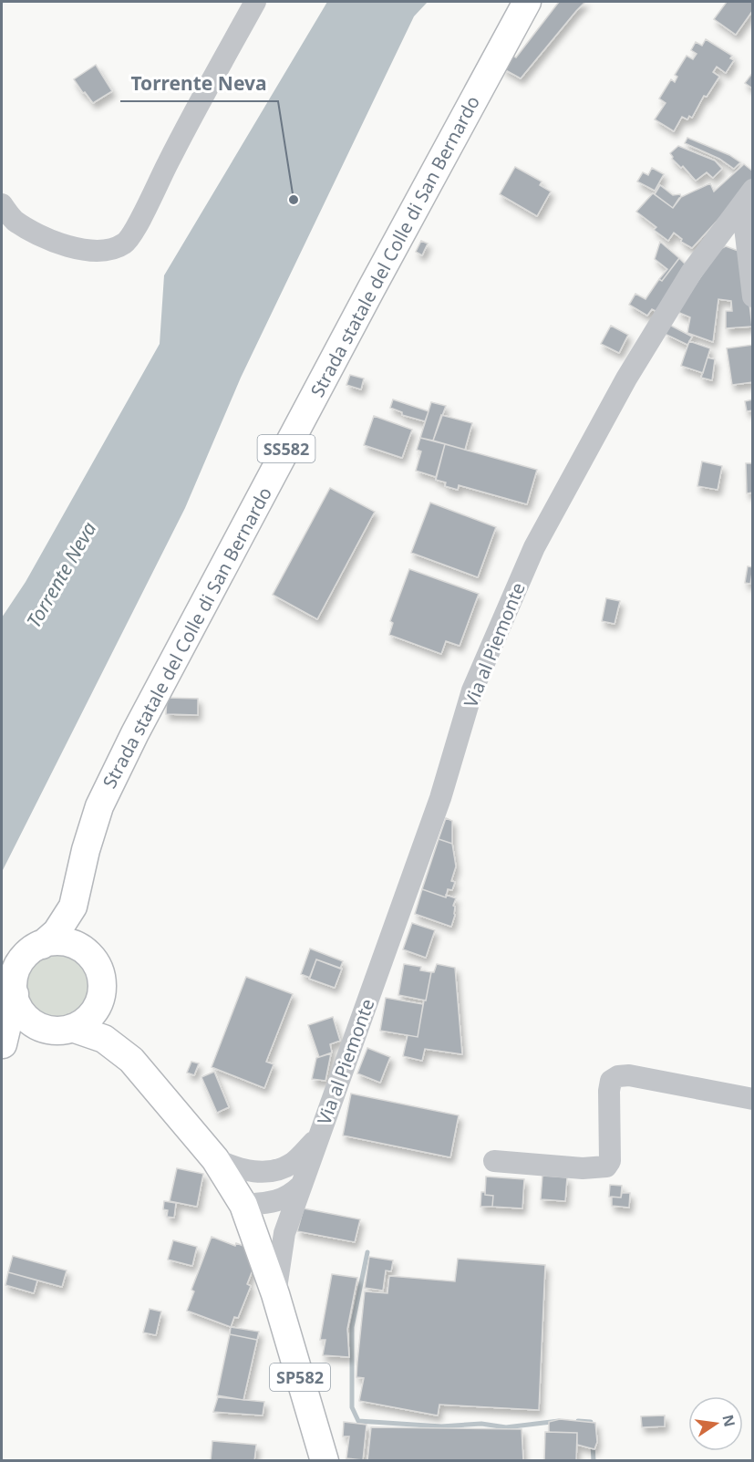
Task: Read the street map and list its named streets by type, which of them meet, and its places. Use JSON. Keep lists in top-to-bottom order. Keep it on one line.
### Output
{"streets":{"main road":["Strada statale del Colle di San Bernardo","SS582","Via al Piemonte","SP582"]},"crossings":[["Strada statale del Colle di San Bernardo","Via al Piemonte"]],"water":["Torrente Neva"],"places":["Torrente Neva"],"north":"right"}
